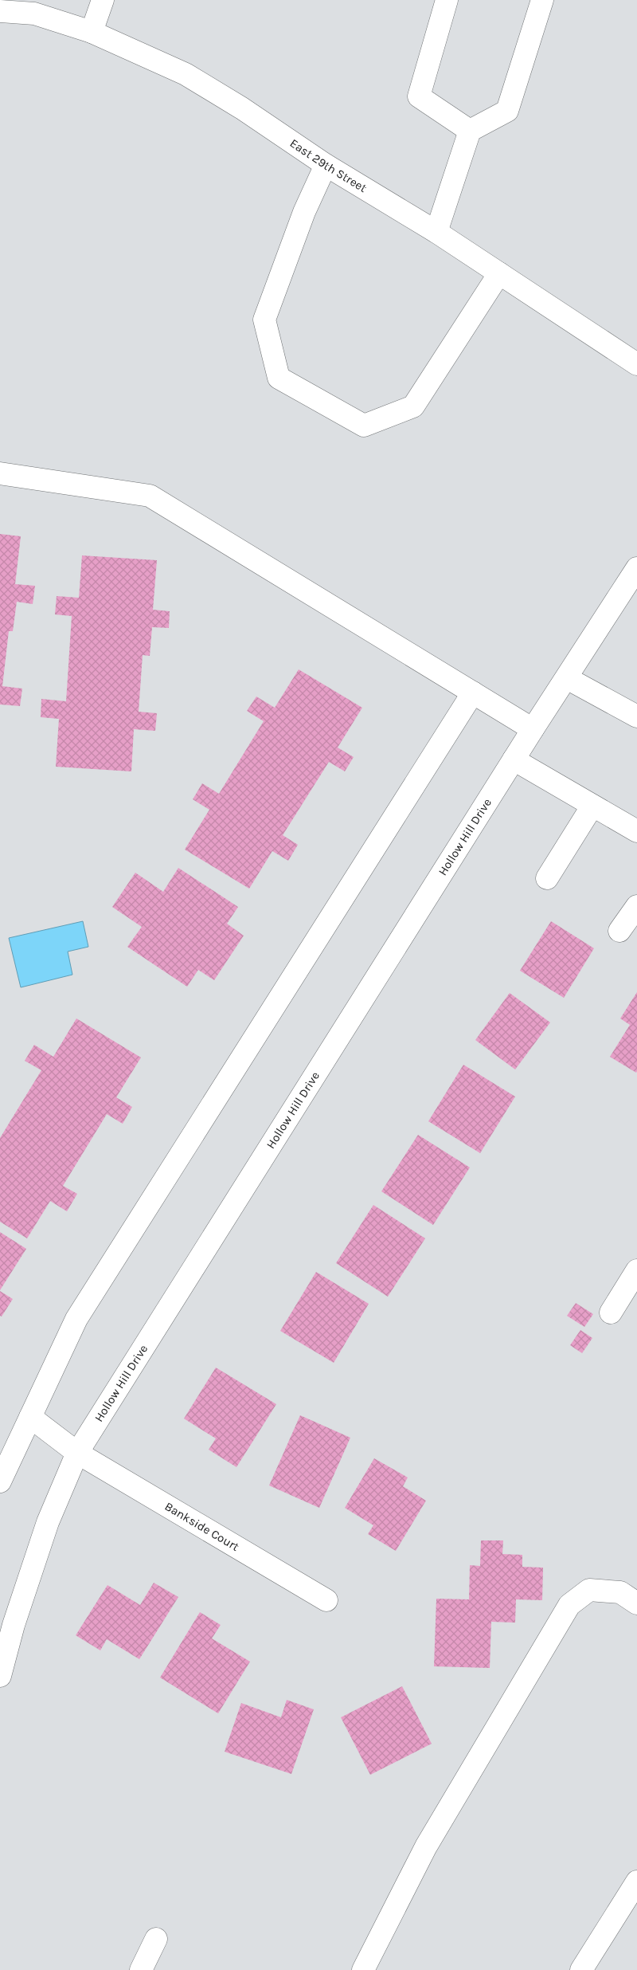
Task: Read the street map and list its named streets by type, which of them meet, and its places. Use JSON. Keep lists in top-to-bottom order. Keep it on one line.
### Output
{"streets":{"street":["East 29th Street","Hollow Hill Drive","Bankside Court"]},"crossings":[["Hollow Hill Drive","Bankside Court"]]}
